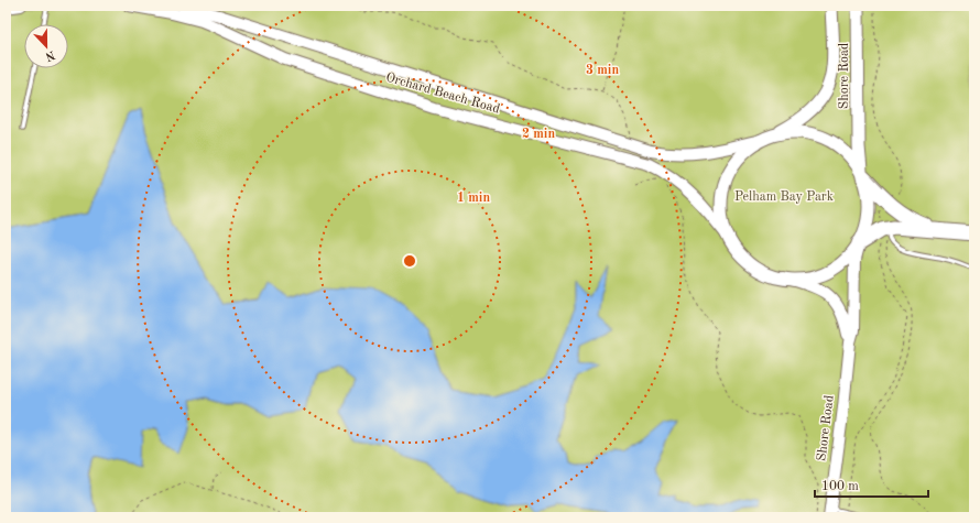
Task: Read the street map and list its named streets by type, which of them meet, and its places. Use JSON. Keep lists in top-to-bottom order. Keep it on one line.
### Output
{"streets":{"main road":["Shore Road"],"street":["Orchard Beach Road"]},"crossings":[["Shore Road","Orchard Beach Road"]],"parks":["Pelham Bay Park"],"scale_bar":"100 m","north":"bottom","rings":["3 min","2 min","1 min"]}
